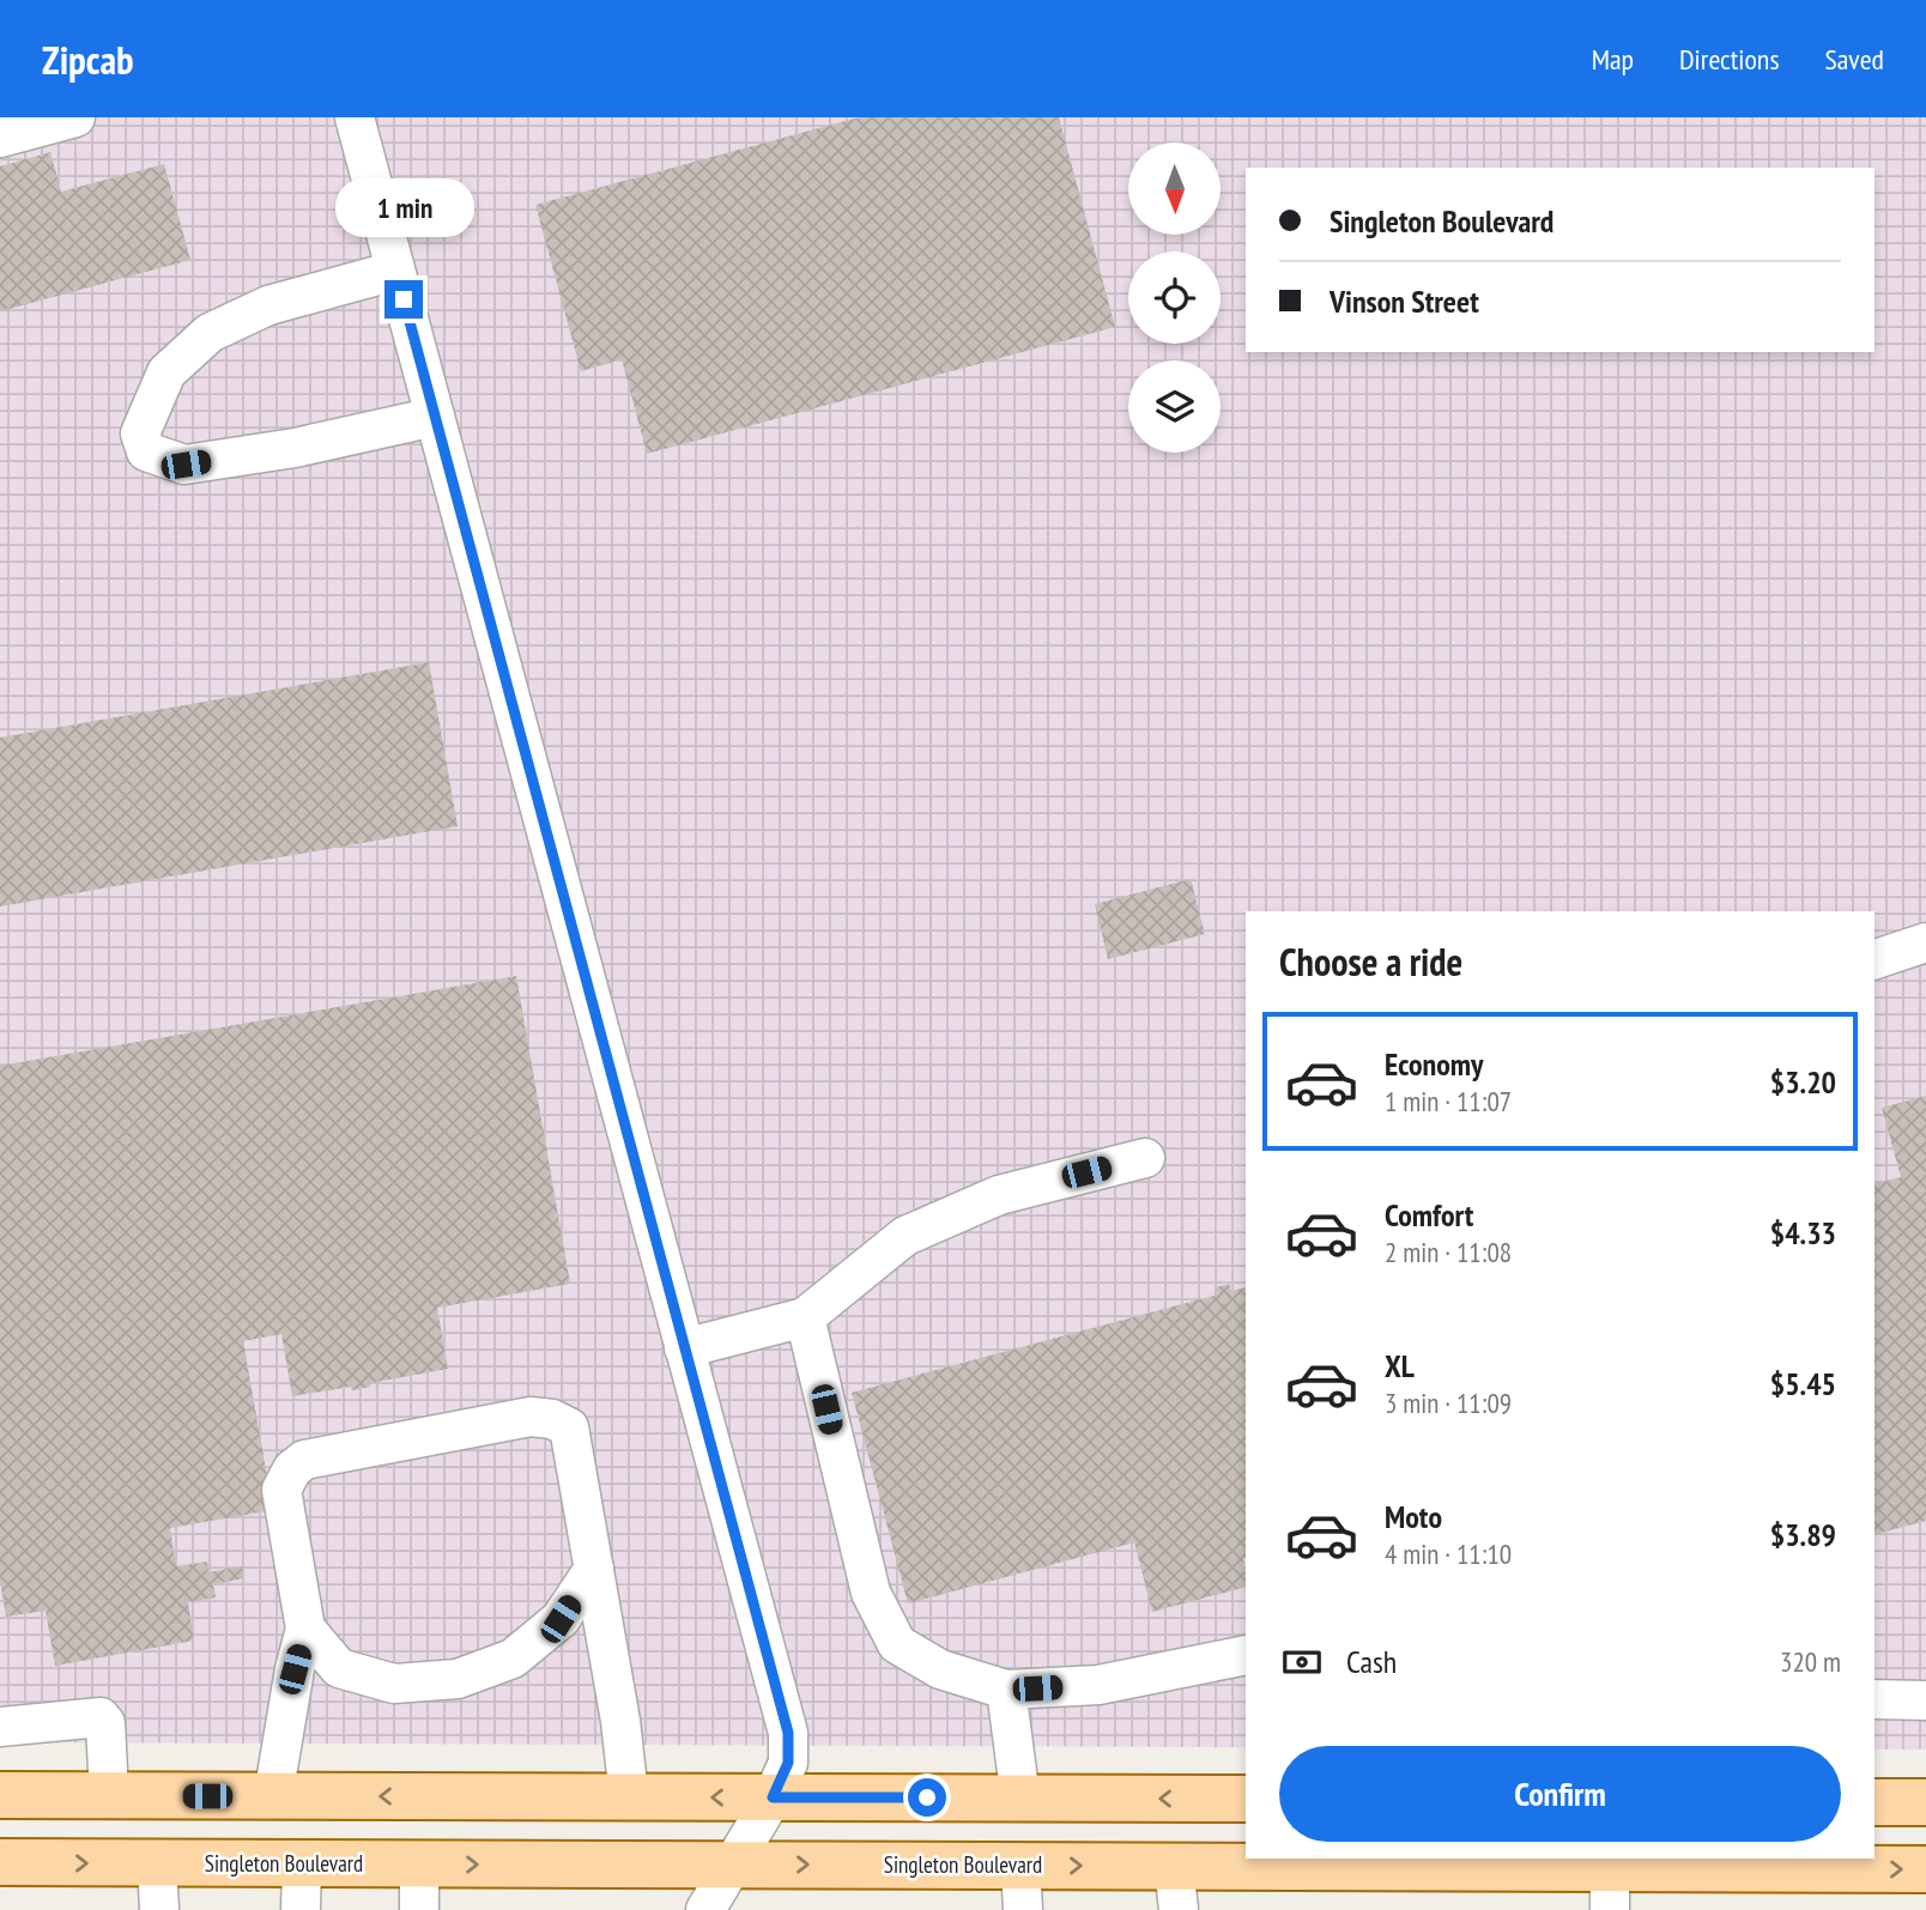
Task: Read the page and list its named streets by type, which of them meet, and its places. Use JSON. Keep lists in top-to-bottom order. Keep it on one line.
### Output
{"streets":{"main road":["Singleton Boulevard"]},"north":"bottom","page":{"header":"Zipcab","nav":["Map","Directions","Saved"],"banner":["Singleton Boulevard","Vinson Street"],"bubble":"1 min","heading":"Choose a ride","list":[{"name":"Economy","note":"1 min · 11:07","value":"$3.20"},{"name":"Comfort","note":"2 min · 11:08","value":"$4.33"},{"name":"XL","note":"3 min · 11:09","value":"$5.45"},{"name":"Moto","note":"4 min · 11:10","value":"$3.89"}],"pay":["Cash","320 m"],"buttons":"Confirm"}}
